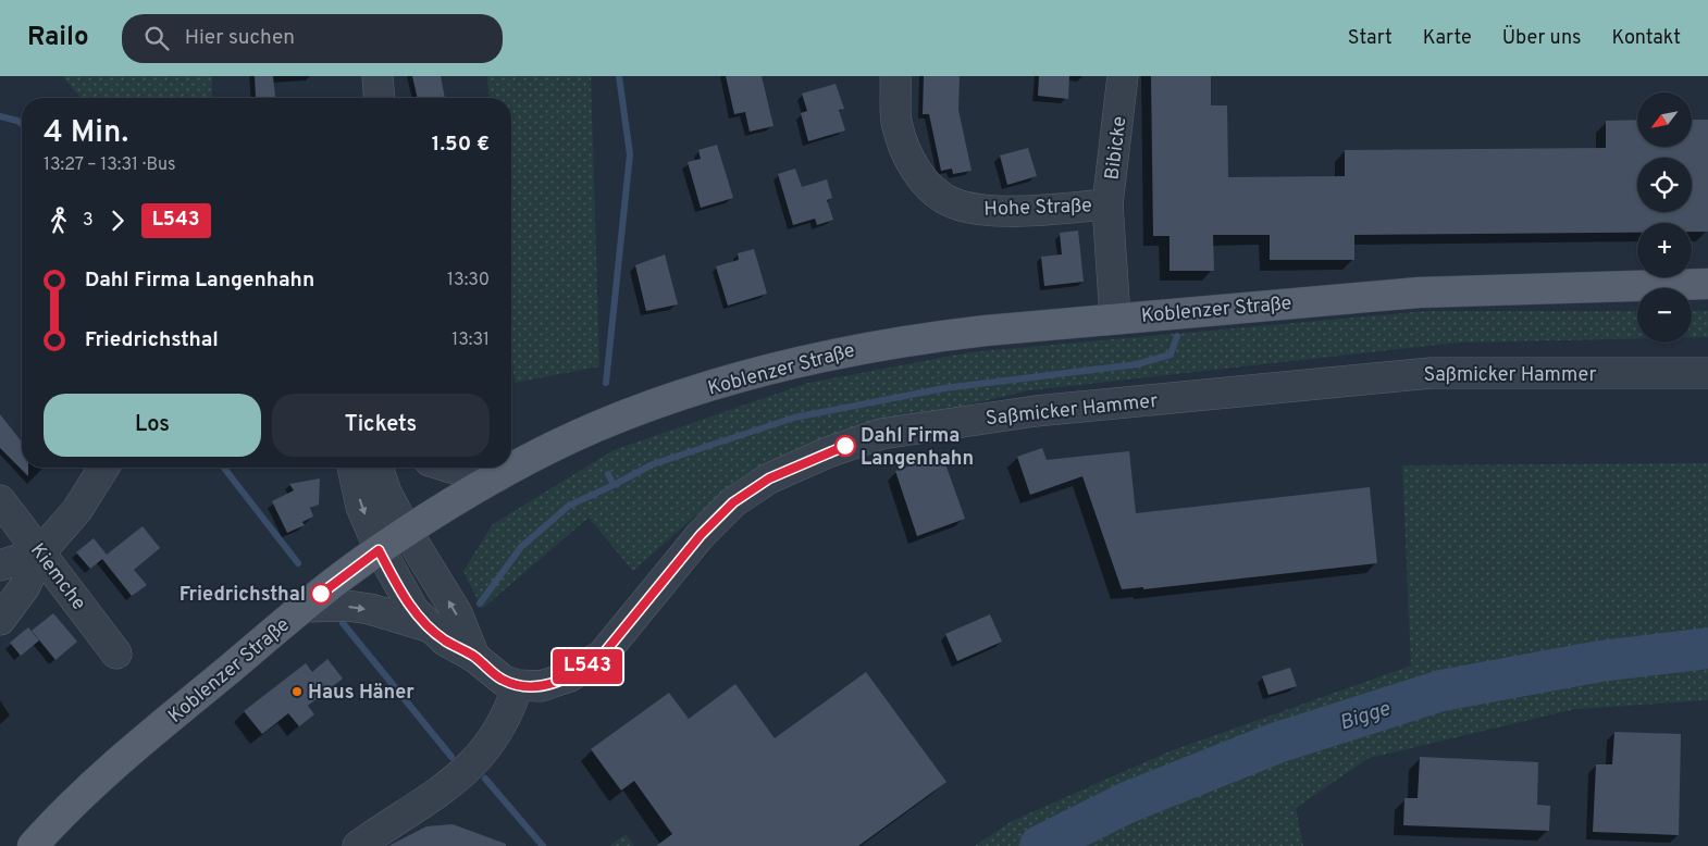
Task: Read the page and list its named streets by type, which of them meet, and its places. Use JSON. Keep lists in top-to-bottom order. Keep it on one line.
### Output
{"streets":{"main road":["Koblenzer Straße"],"street":["Bibicke","Hohe Straße","Saßmicker Hammer","Kiemche"]},"crossings":[["Bibicke","Hohe Straße"],["Bibicke","Koblenzer Straße"],["Koblenzer Straße","Saßmicker Hammer"]],"water":["Bigge"],"places":["Dahl Firma Langenhahn","Friedrichsthal","Haus Häner"],"lines":["bus line L543"],"north":"bottom left","page":{"header":"Railo","search":"Hier suchen","nav":["Start","Karte","Über uns","Kontakt"],"on_map":"L543","map_buttons":["+","−"],"heading":["4 Min.","13:27 – 13:31 · Bus","1.50 €"],"legs":["3","L543"],"list":[{"name":"Dahl Firma Langenhahn","value":"13:30"},{"name":"Friedrichsthal","value":"13:31"}],"buttons":["Los","Tickets"]}}
